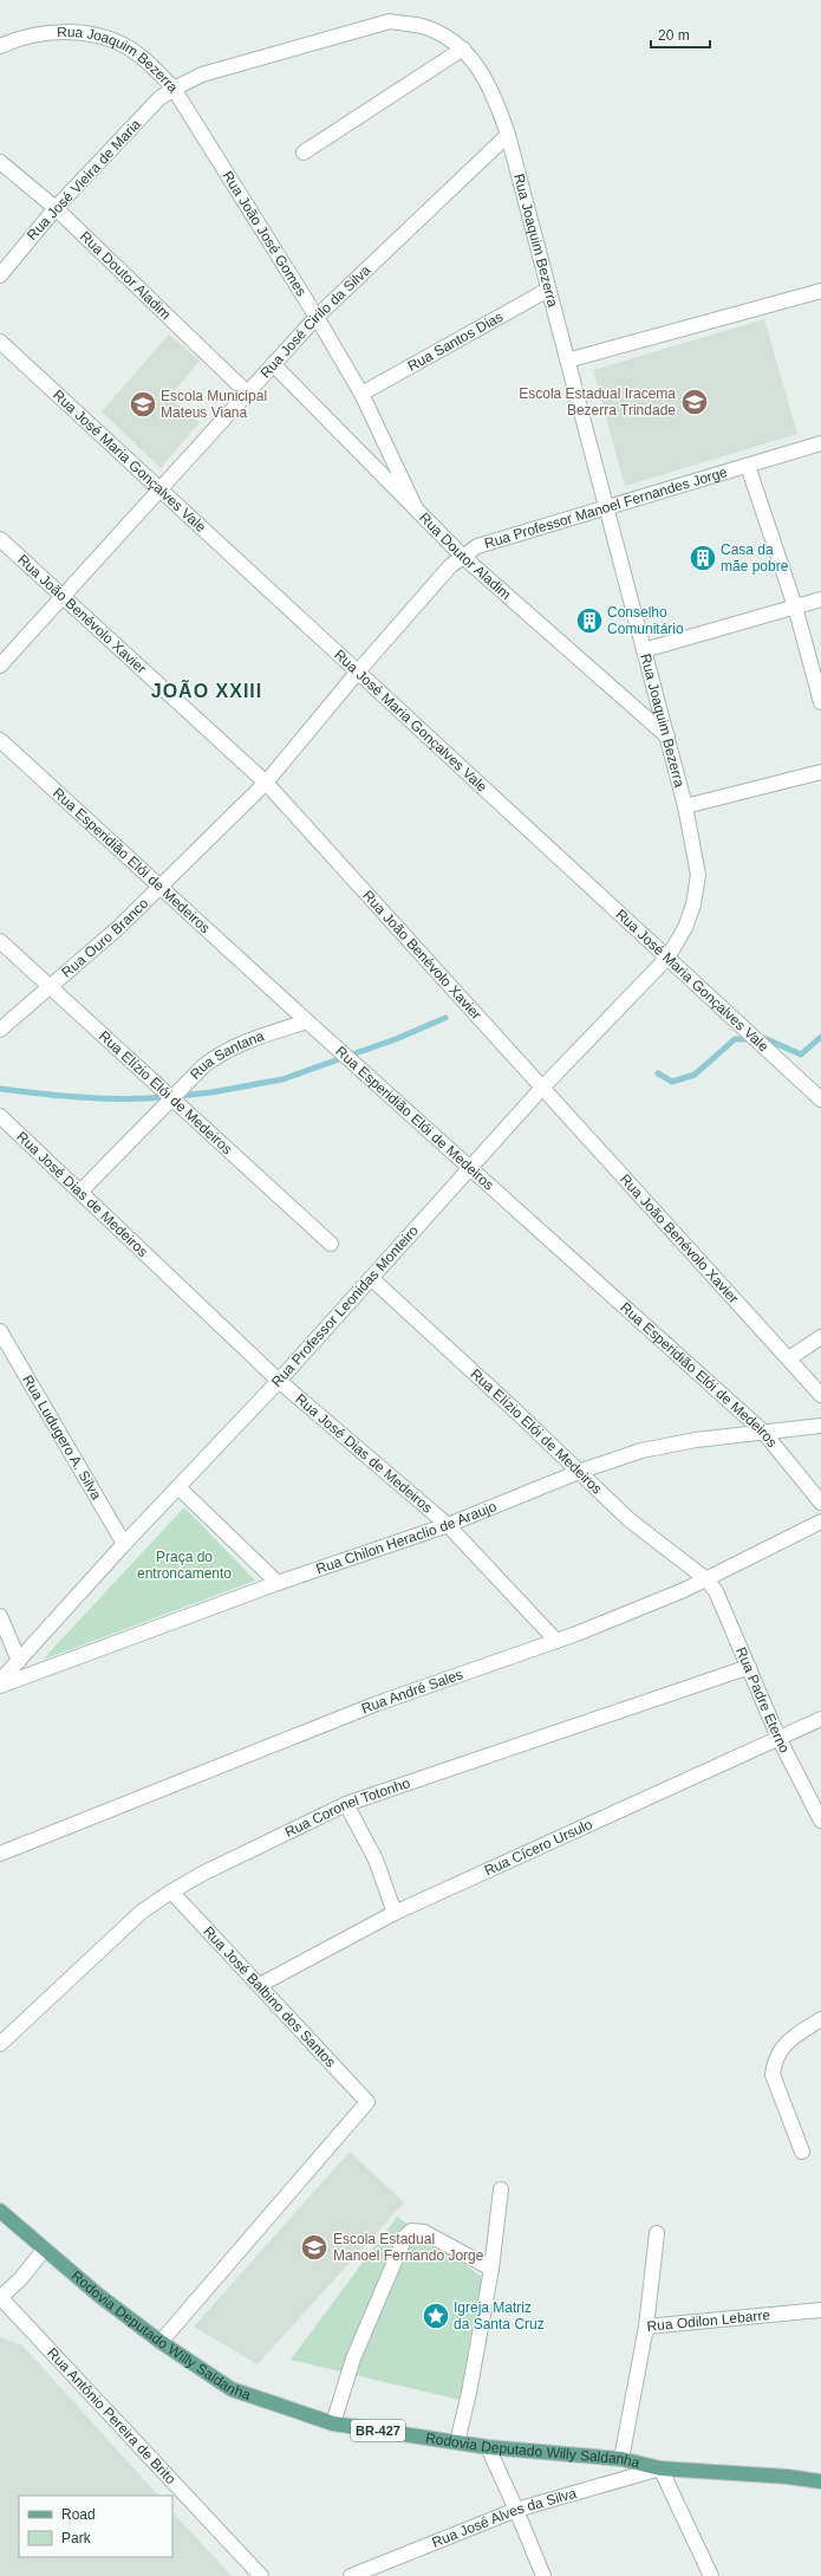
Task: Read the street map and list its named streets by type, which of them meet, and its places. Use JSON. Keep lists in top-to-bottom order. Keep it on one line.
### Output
{"streets":{"main road":["Rodovia Deputado Willy Saldanha","BR-427"],"street":["Rua Joaquim Bezerra","Rua José Vieira de Maria","Rua João José Gomes","Rua Doutor Aladim","Rua José Cirilo da Silva","Rua Santos Dias","Rua José Maria Gonçalves Vale","Rua Professor Manoel Fernandes Jorge","Rua João Benévolo Xavier","Rua Esperidião Elói de Medeiros","Rua Ouro Branco","Rua Santana","Rua Elízio Elói de Medeiros","Rua José Dias de Medeiros","Rua Professor Leonidas Monteiro","Rua Ludugero A. Silva","Rua Chilon Heraclio de Araujo","Rua André Sales","Rua Padre Eterno","Rua Coronel Totonho","Rua Cícero Ursulo","Rua José Balbino dos Santos","Rua Odilon Lebarre","Rua Antônio Pereira de Brito","Rua José Alves da Silva"]},"crossings":[["Rua Joaquim Bezerra","Rua José Vieira de Maria"],["Rua Joaquim Bezerra","Rua João José Gomes"],["Rua Joaquim Bezerra","Rua Doutor Aladim"],["Rua Joaquim Bezerra","Rua José Cirilo da Silva"],["Rua Joaquim Bezerra","Rua Santos Dias"],["Rua Joaquim Bezerra","Rua Professor Manoel Fernandes Jorge"],["Rua Joaquim Bezerra","Rua Professor Leonidas Monteiro"],["Rua José Vieira de Maria","Rua João José Gomes"],["Rua José Vieira de Maria","Rua Doutor Aladim"],["Rua João José Gomes","Rua Doutor Aladim"],["Rua João José Gomes","Rua José Cirilo da Silva"],["Rua João José Gomes","Rua Santos Dias"],["Rua Doutor Aladim","Rua José Cirilo da Silva"],["Rua Doutor Aladim","Rua Professor Manoel Fernandes Jorge"],["Rua José Cirilo da Silva","Rua José Maria Gonçalves Vale"],["Rua José Cirilo da Silva","Rua João Benévolo Xavier"],["Rua José Maria Gonçalves Vale","Rua Professor Manoel Fernandes Jorge"],["Rua José Maria Gonçalves Vale","Rua Professor Leonidas Monteiro"],["Rua Professor Manoel Fernandes Jorge","Rua João Benévolo Xavier"],["Rua Professor Manoel Fernandes Jorge","Rua Ouro Branco"],["Rua João Benévolo Xavier","Rua Ouro Branco"],["Rua João Benévolo Xavier","Rua Professor Leonidas Monteiro"],["Rua Esperidião Elói de Medeiros","Rua Ouro Branco"],["Rua Esperidião Elói de Medeiros","Rua Santana"],["Rua Esperidião Elói de Medeiros","Rua Professor Leonidas Monteiro"],["Rua Esperidião Elói de Medeiros","Rua Chilon Heraclio de Araujo"],["Rua Ouro Branco","Rua Elízio Elói de Medeiros"],["Rua Santana","Rua Elízio Elói de Medeiros"],["Rua Santana","Rua José Dias de Medeiros"],["Rua Elízio Elói de Medeiros","Rua Professor Leonidas Monteiro"],["Rua Elízio Elói de Medeiros","Rua Chilon Heraclio de Araujo"],["Rua Elízio Elói de Medeiros","Rua André Sales"],["Rua Elízio Elói de Medeiros","Rua Padre Eterno"],["Rua José Dias de Medeiros","Rua Professor Leonidas Monteiro"],["Rua José Dias de Medeiros","Rua Chilon Heraclio de Araujo"],["Rua José Dias de Medeiros","Rua André Sales"],["Rua Professor Leonidas Monteiro","Rua Ludugero A. Silva"],["Rua André Sales","Rua Padre Eterno"],["Rua Padre Eterno","Rua Coronel Totonho"],["Rua Padre Eterno","Rua Cícero Ursulo"],["Rua Coronel Totonho","Rua José Balbino dos Santos"],["Rua Cícero Ursulo","Rua José Balbino dos Santos"],["Rua José Balbino dos Santos","Rodovia Deputado Willy Saldanha"],["Rua Odilon Lebarre","Rodovia Deputado Willy Saldanha"],["Rodovia Deputado Willy Saldanha","Rua José Alves da Silva"]],"districts":["JOÃO XXIII"],"parks":["Praça do entroncamento"],"places":{"school or university":["Escola Estadual Iracema Bezerra Trindade","Escola Municipal Mateus Viana","Escola Estadual Manoel Fernando Jorge"],"building":["Casa da mãe pobre","Conselho Comunitário"],"place":["Igreja Matriz da Santa Cruz"]},"legend":["Road","Park"],"scale_bar":"20 m"}
